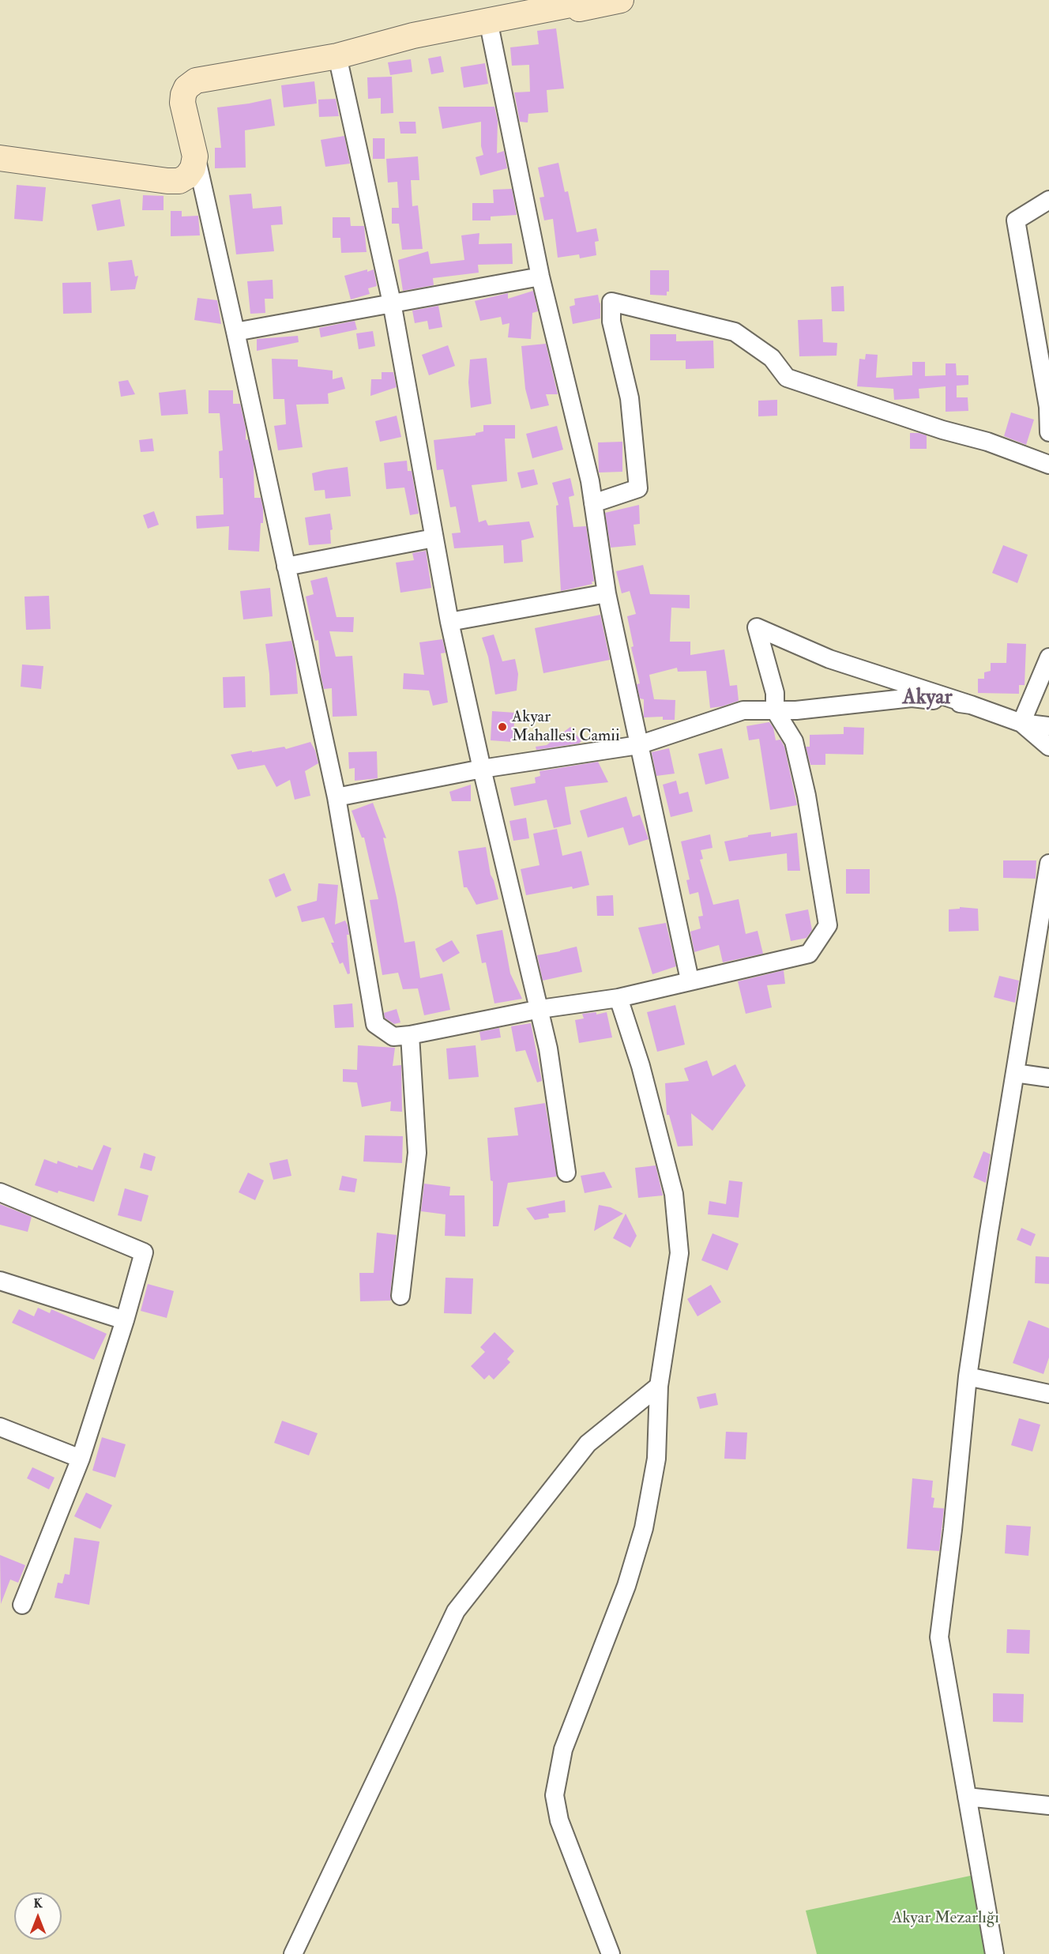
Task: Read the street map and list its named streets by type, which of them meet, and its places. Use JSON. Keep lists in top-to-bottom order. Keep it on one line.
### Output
{"districts":["Akyar"],"parks":["Akyar Mezarlığı"],"places":["Akyar Mahallesi Camii"],"north":"top"}
